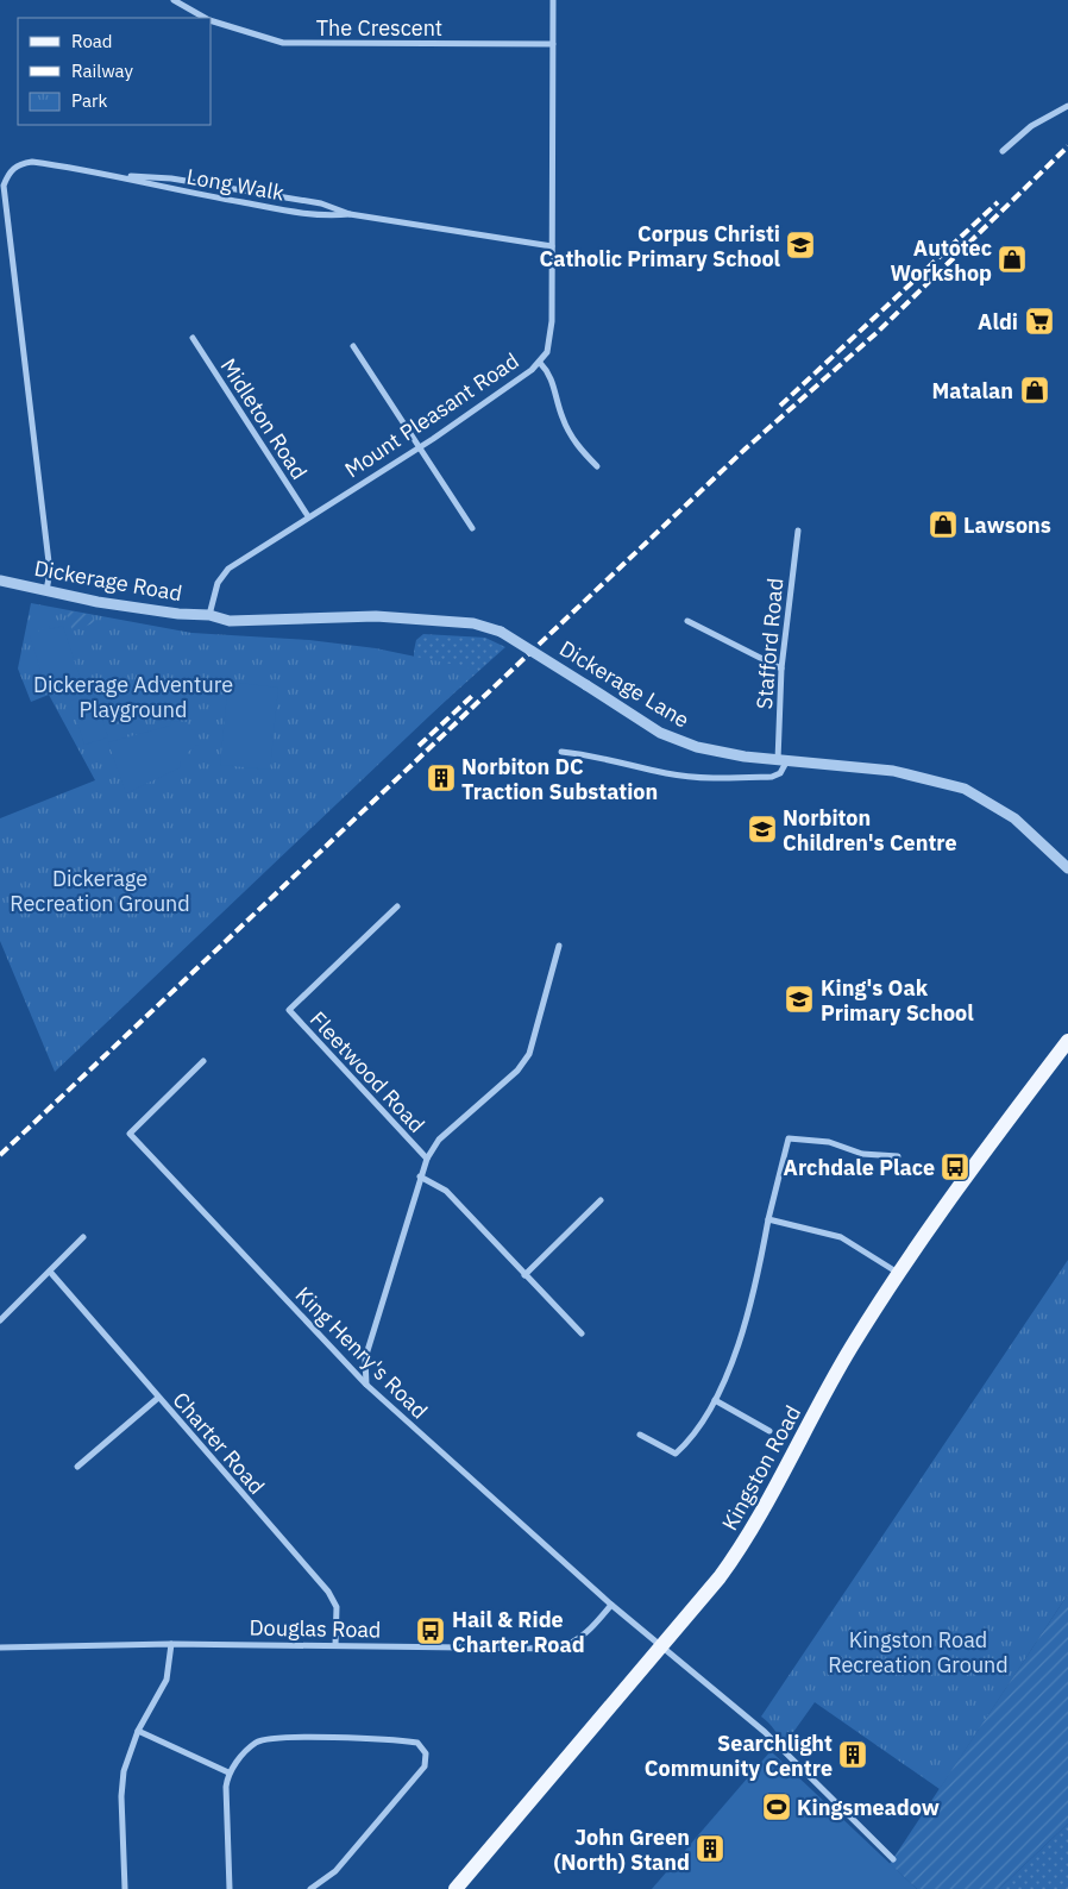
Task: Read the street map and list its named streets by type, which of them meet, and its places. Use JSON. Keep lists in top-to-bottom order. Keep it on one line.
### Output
{"streets":{"main road":["Kingston Road"],"street":["The Crescent","Long Walk","Mount Pleasant Road","Midleton Road","Dickerage Road","Stafford Road","Dickerage Lane","Fleetwood Road","King Henry's Road","Charter Road","Douglas Road"]},"crossings":[["The Crescent","Mount Pleasant Road"],["Long Walk","Mount Pleasant Road"],["Long Walk","Dickerage Road"],["Mount Pleasant Road","Midleton Road"],["Mount Pleasant Road","Dickerage Road"],["Mount Pleasant Road","Dickerage Lane"],["Dickerage Road","Dickerage Lane"],["Stafford Road","Dickerage Lane"],["King Henry's Road","Kingston Road"],["King Henry's Road","Douglas Road"],["Charter Road","Douglas Road"]],"parks":["Dickerage Adventure Playground","Dickerage Recreation Ground","Kingston Road Recreation Ground"],"places":{"school or university":["Corpus Christi Catholic Primary School","Norbiton Children's Centre","King's Oak Primary School"],"shop":["Autotec Workshop","Matalan","Lawsons"],"supermarket":["Aldi"],"building":["Norbiton DC Traction Substation","Searchlight Community Centre","John Green (North) Stand"],"bus stop":["Archdale Place","Hail & Ride Charter Road"],"sports":["Kingsmeadow"]},"legend":["Road","Railway","Park"]}
